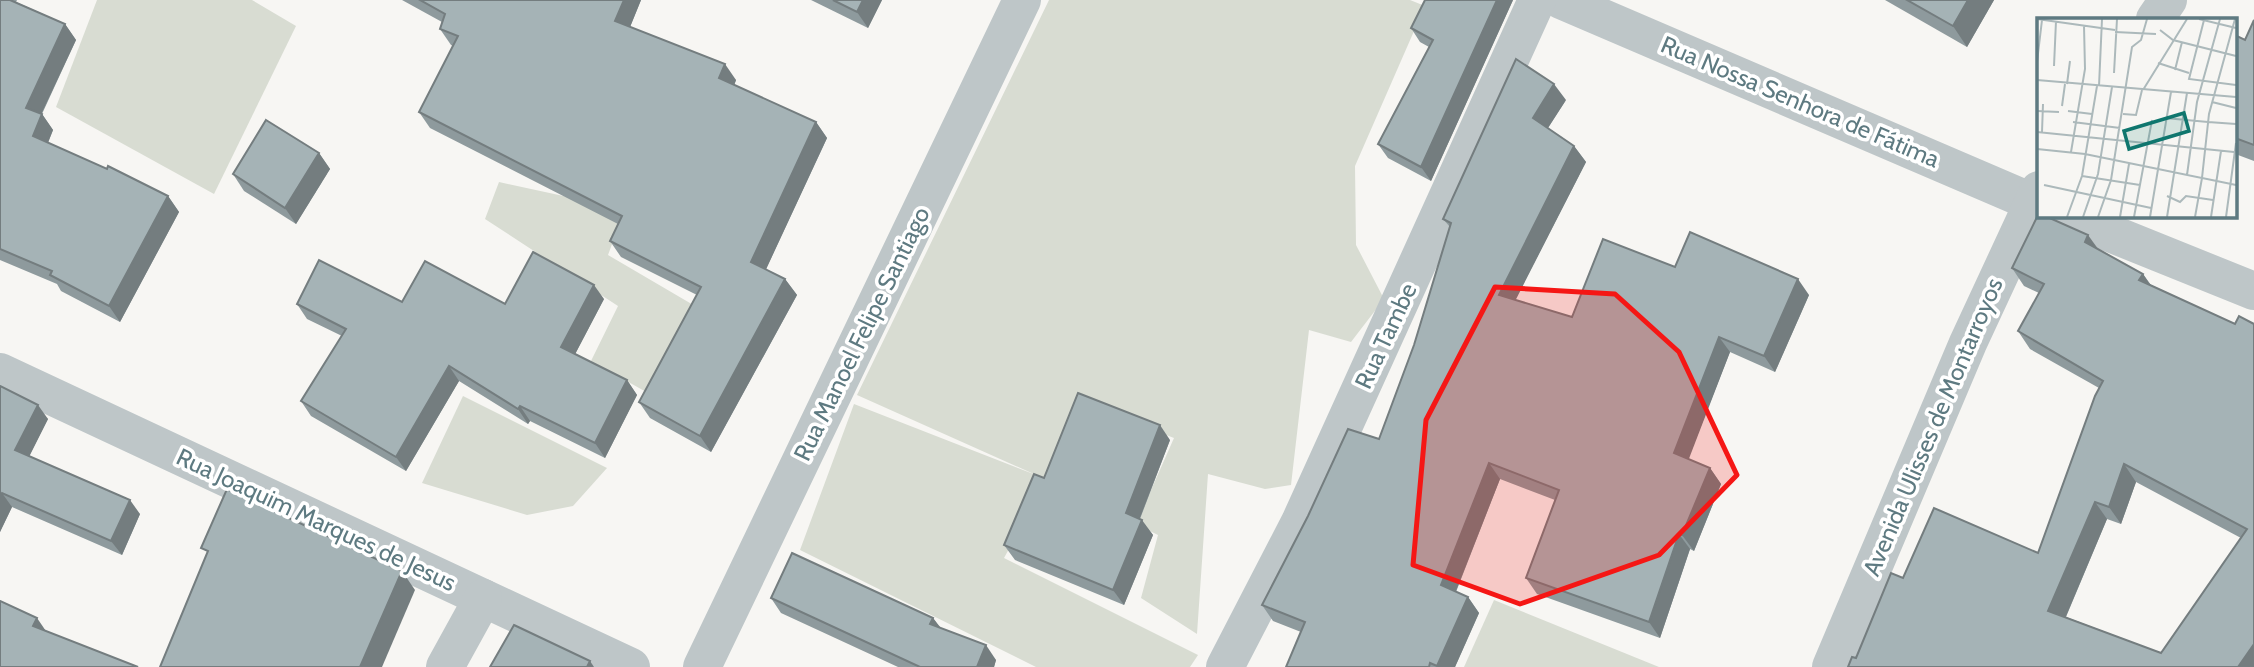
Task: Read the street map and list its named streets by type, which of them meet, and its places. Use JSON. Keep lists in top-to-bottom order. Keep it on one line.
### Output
{"streets":{"street":["Rua Nossa Senhora de Fátima","Rua Manoel Felipe Santiago","Rua Tambe","Avenida Ulisses de Montarroyos","Rua Joaquim Marques de Jesus"]}}
